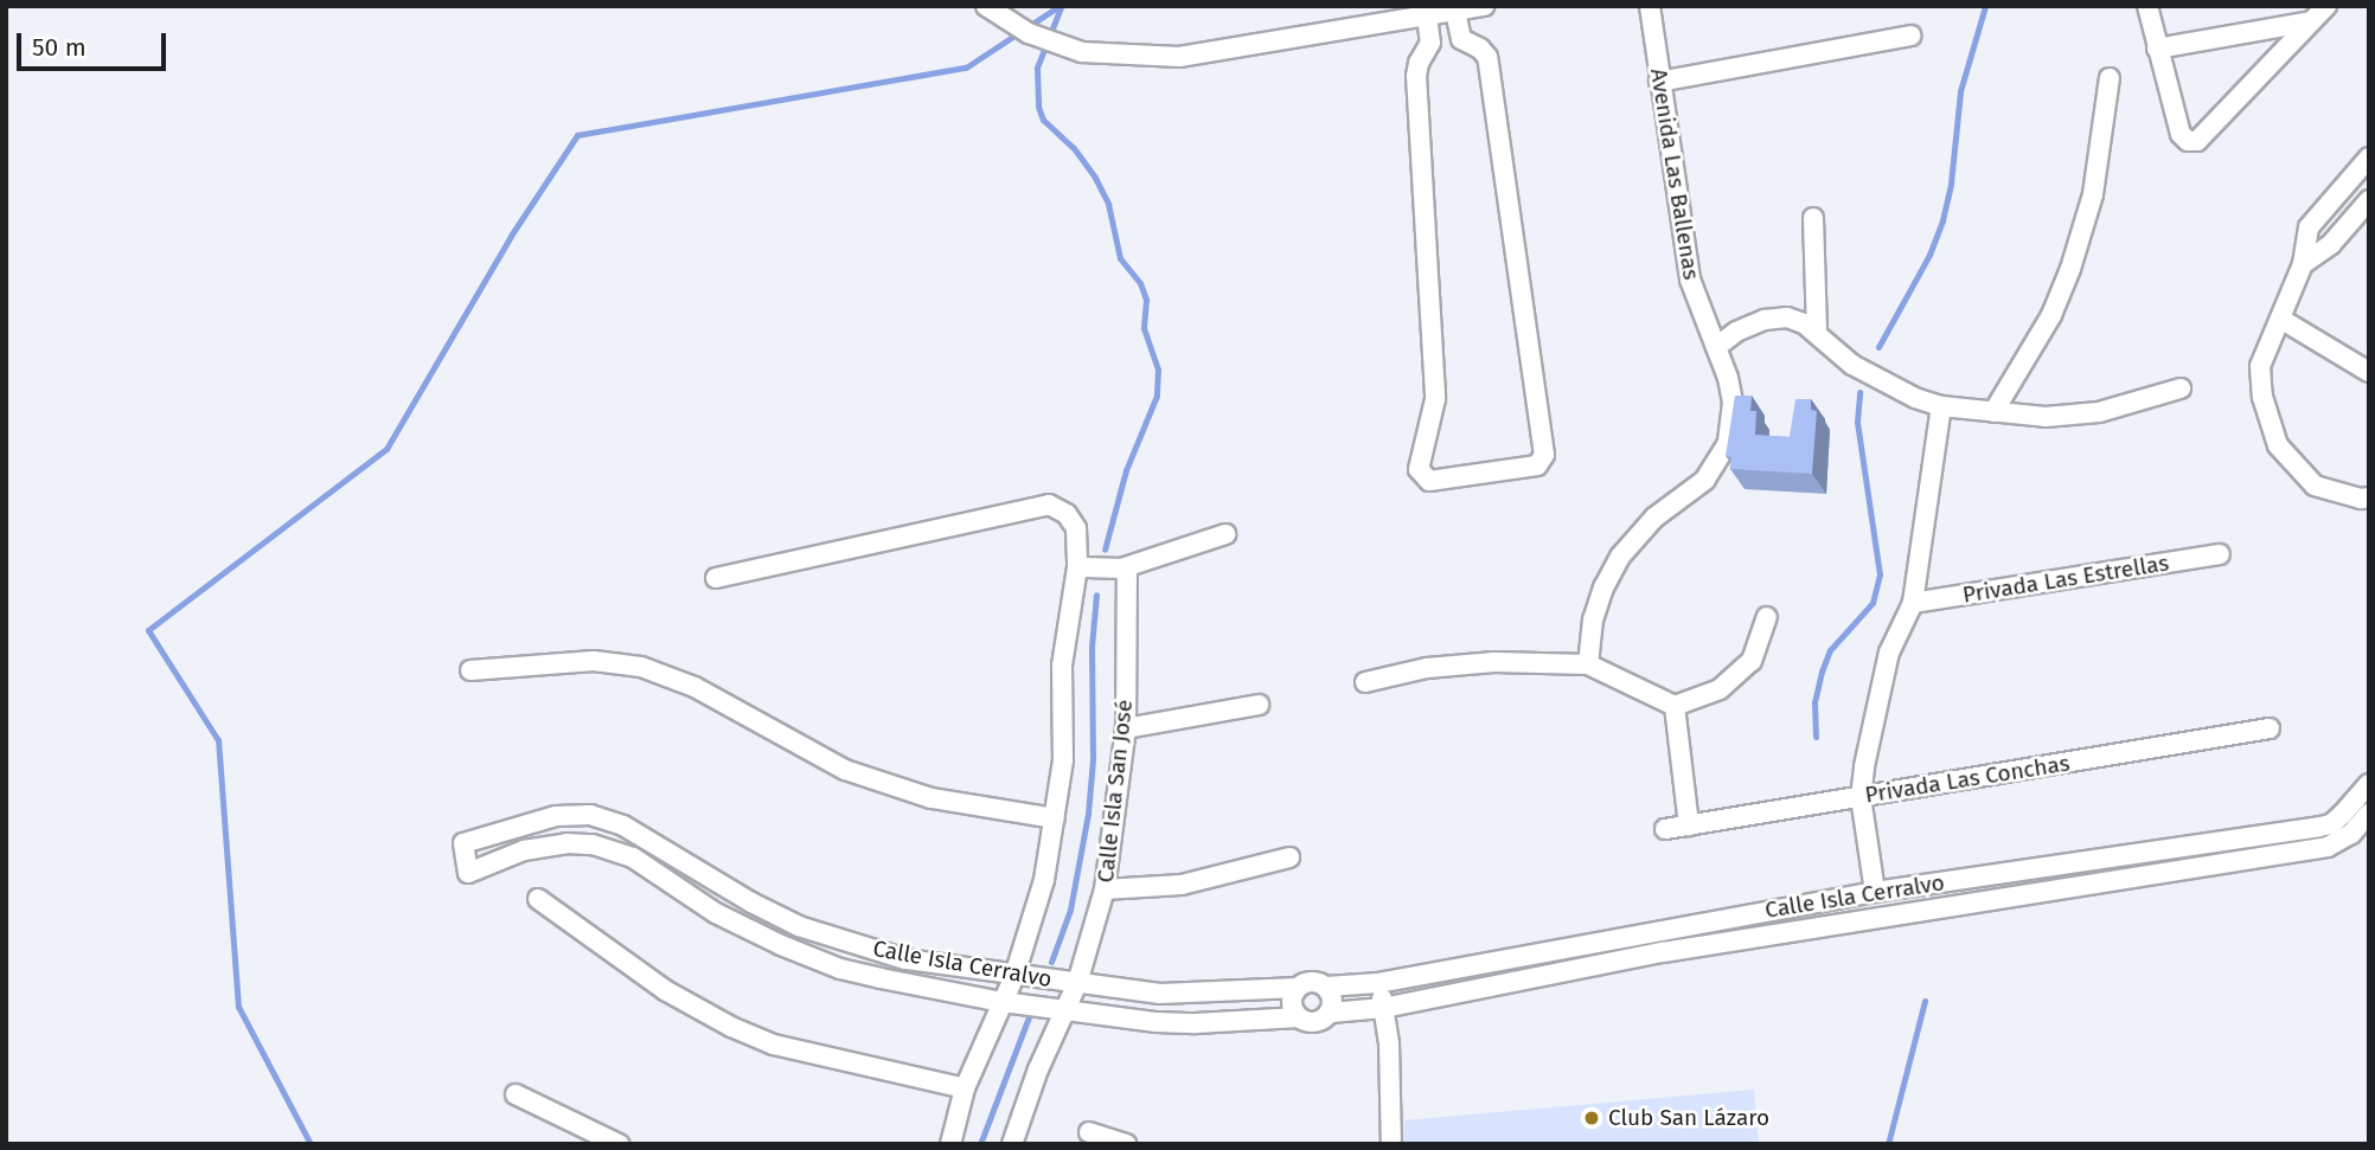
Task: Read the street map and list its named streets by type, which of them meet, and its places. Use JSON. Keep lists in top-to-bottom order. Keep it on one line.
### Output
{"streets":{"street":["Avenida Las Ballenas","Privada Las Estrellas","Privada Las Conchas","Calle Isla San José","Calle Isla Cerralvo"]},"crossings":[["Calle Isla San José","Calle Isla Cerralvo"]],"places":["Club San Lázaro"],"scale_bar":"50 m"}
